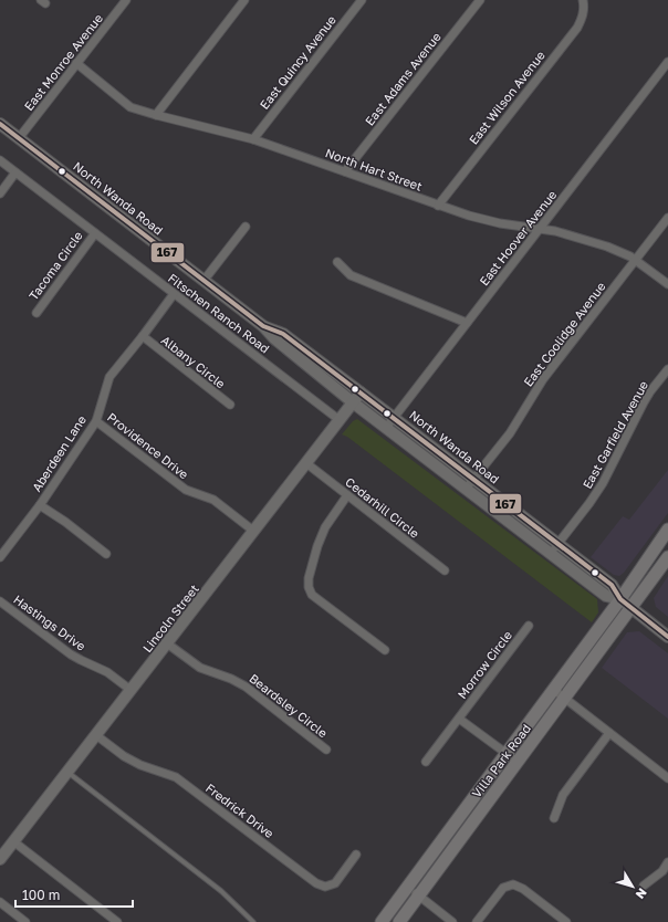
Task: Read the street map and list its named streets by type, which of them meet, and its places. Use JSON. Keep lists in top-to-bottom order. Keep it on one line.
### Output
{"streets":{"main road":["Villa Park Road"],"street":["East Monroe Avenue","East Quincy Avenue","East Adams Avenue","East Wilson Avenue","North Hart Street","North Wanda Road","East Hoover Avenue","Tacoma Circle","Fitschen Ranch Road","East Coolidge Avenue","Albany Circle","East Garfield Avenue","Providence Drive","Aberdeen Lane","Cedarhill Circle","Lincoln Street","Hastings Drive","Morrow Circle","Beardsley Circle","Fredrick Drive"]},"crossings":[["East Monroe Avenue","North Hart Street"],["East Monroe Avenue","North Wanda Road"],["East Quincy Avenue","North Hart Street"],["East Adams Avenue","North Hart Street"],["East Wilson Avenue","North Hart Street"],["North Hart Street","East Hoover Avenue"],["North Hart Street","East Coolidge Avenue"],["North Wanda Road","East Hoover Avenue"],["North Wanda Road","East Coolidge Avenue"],["North Wanda Road","East Garfield Avenue"],["North Wanda Road","Lincoln Street"],["North Wanda Road","Villa Park Road"],["Tacoma Circle","Fitschen Ranch Road"],["Fitschen Ranch Road","Aberdeen Lane"],["Fitschen Ranch Road","Lincoln Street"],["Albany Circle","Aberdeen Lane"],["Providence Drive","Aberdeen Lane"],["Providence Drive","Lincoln Street"],["Cedarhill Circle","Lincoln Street"],["Lincoln Street","Hastings Drive"],["Lincoln Street","Beardsley Circle"],["Lincoln Street","Fredrick Drive"]],"lines":["transit line 167"],"scale_bar":"100 m","north":"bottom right"}
